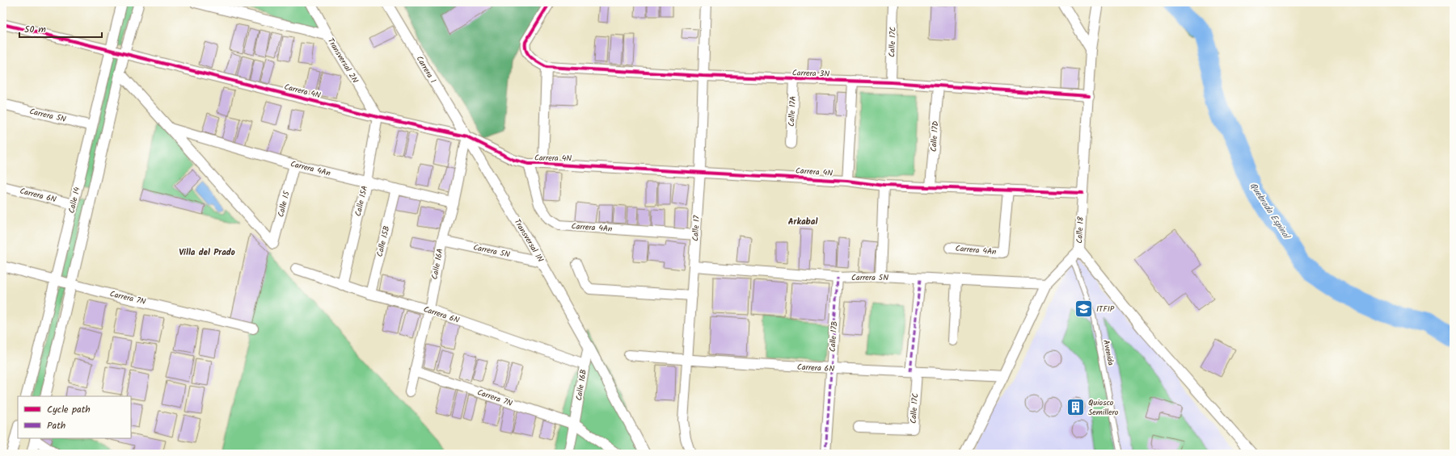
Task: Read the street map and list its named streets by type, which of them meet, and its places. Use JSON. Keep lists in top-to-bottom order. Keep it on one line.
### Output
{"streets":{"street":["Calle 17C","Transversal 2N","Carrera 1","Carrera 3N","Carrera 4N","Calle 17A","Carrera 5N","Calle 17D","Carrera 4An","Carrera 6N","Calle 14","Calle 15A","Calle 15","Calle 17","Calle 18","Transversal 1N","Calle 15B","Calle 16A","Carrera 7N","Calle 17B","Calle 16B"],"lane":["Avenida"]},"crossings":[["Calle 17C","Carrera 3N"],["Calle 17C","Carrera 5N"],["Calle 17C","Carrera 6N"],["Transversal 2N","Carrera 4N"],["Transversal 2N","Calle 15A"],["Carrera 1","Carrera 4N"],["Carrera 1","Transversal 1N"],["Carrera 1","Calle 16A"],["Carrera 3N","Calle 17A"],["Carrera 3N","Calle 17D"],["Carrera 3N","Calle 17"],["Carrera 3N","Calle 18"],["Carrera 4N","Calle 17D"],["Carrera 4N","Carrera 4An"],["Carrera 4N","Calle 14"],["Carrera 4N","Calle 15A"],["Carrera 4N","Calle 17"],["Carrera 4N","Calle 18"],["Carrera 4N","Transversal 1N"],["Carrera 4N","Calle 16A"],["Carrera 5N","Calle 14"],["Carrera 5N","Calle 17"],["Carrera 5N","Calle 18"],["Carrera 5N","Transversal 1N"],["Carrera 5N","Calle 16A"],["Carrera 5N","Calle 17B"],["Carrera 4An","Calle 15A"],["Carrera 4An","Calle 15"],["Carrera 4An","Calle 17"],["Carrera 4An","Calle 15B"],["Carrera 4An","Calle 16A"],["Carrera 6N","Calle 14"],["Carrera 6N","Calle 15A"],["Carrera 6N","Calle 17"],["Carrera 6N","Calle 18"],["Carrera 6N","Calle 15B"],["Carrera 6N","Calle 16A"],["Carrera 6N","Calle 17B"],["Carrera 6N","Calle 16B"],["Calle 14","Carrera 7N"],["Calle 18","Avenida"],["Transversal 1N","Calle 16A"],["Transversal 1N","Calle 16B"],["Calle 16A","Carrera 7N"],["Carrera 7N","Calle 16B"]],"districts":["Arkabal","Villa del Prado"],"water":["Quebrada Espinal"],"places":{"school or university":["ITFIP"],"building":["Quiosco Semillero"]},"legend":["Cycle path","Path"],"scale_bar":"50 m"}
